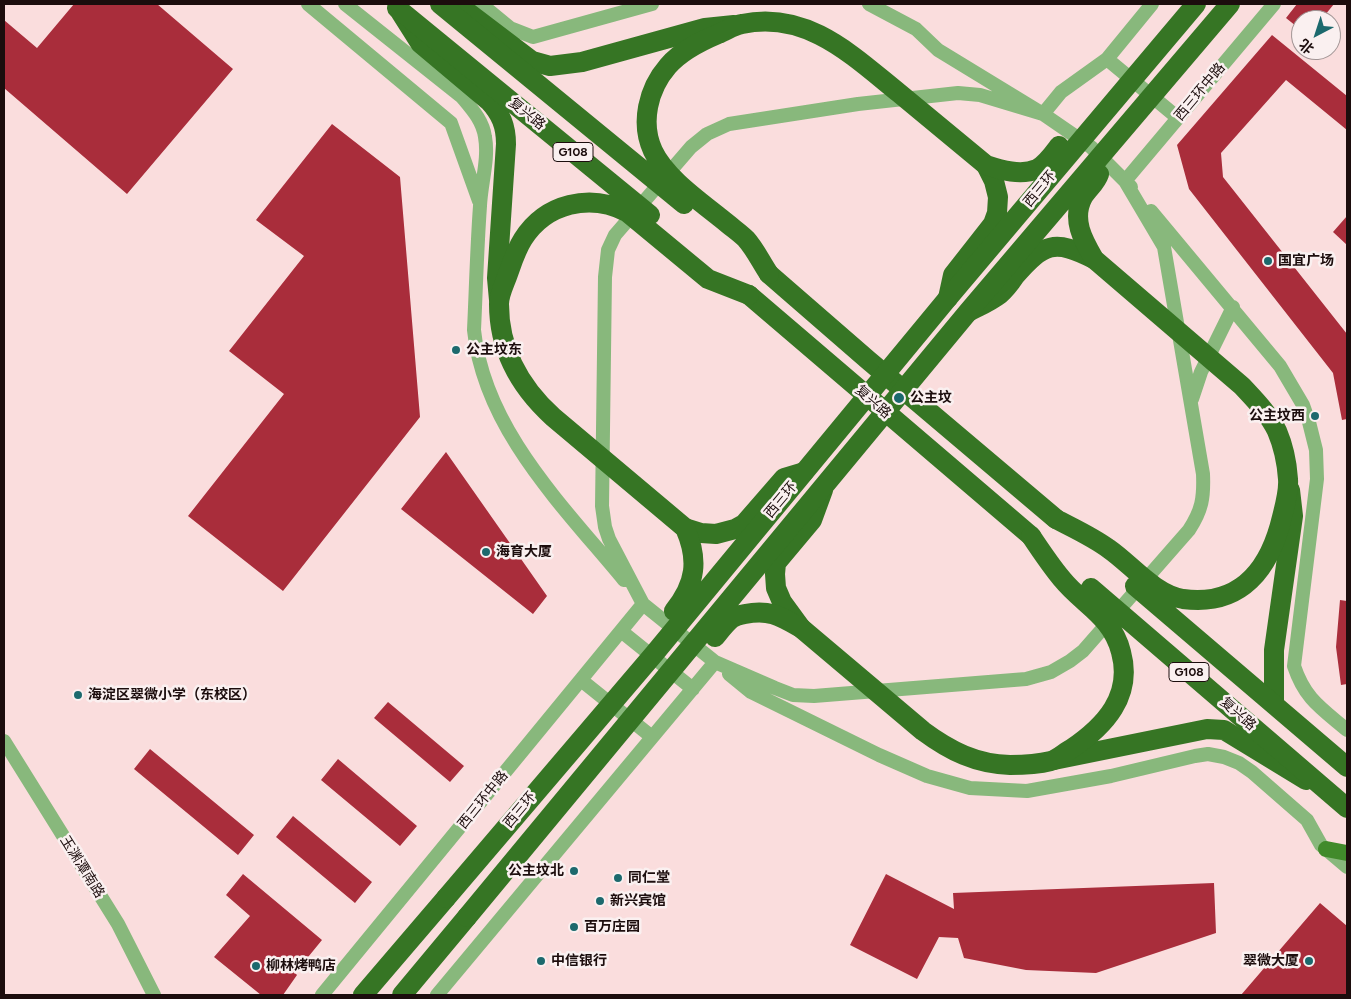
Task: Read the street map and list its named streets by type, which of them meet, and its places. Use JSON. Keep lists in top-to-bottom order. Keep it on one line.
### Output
{"streets":{"highway":["复兴路","G108","西三环"],"street":["西三环中路","玉渊潭南路"]},"places":["国宜广场","公主坟东","公主坟","公主坟西","海育大厦","海淀区翠微小学（东校区）","公主坟北","同仁堂","新兴宾馆","百万庄园","中信银行","翠微大厦","柳林烤鸭店"],"north":"bottom left"}
